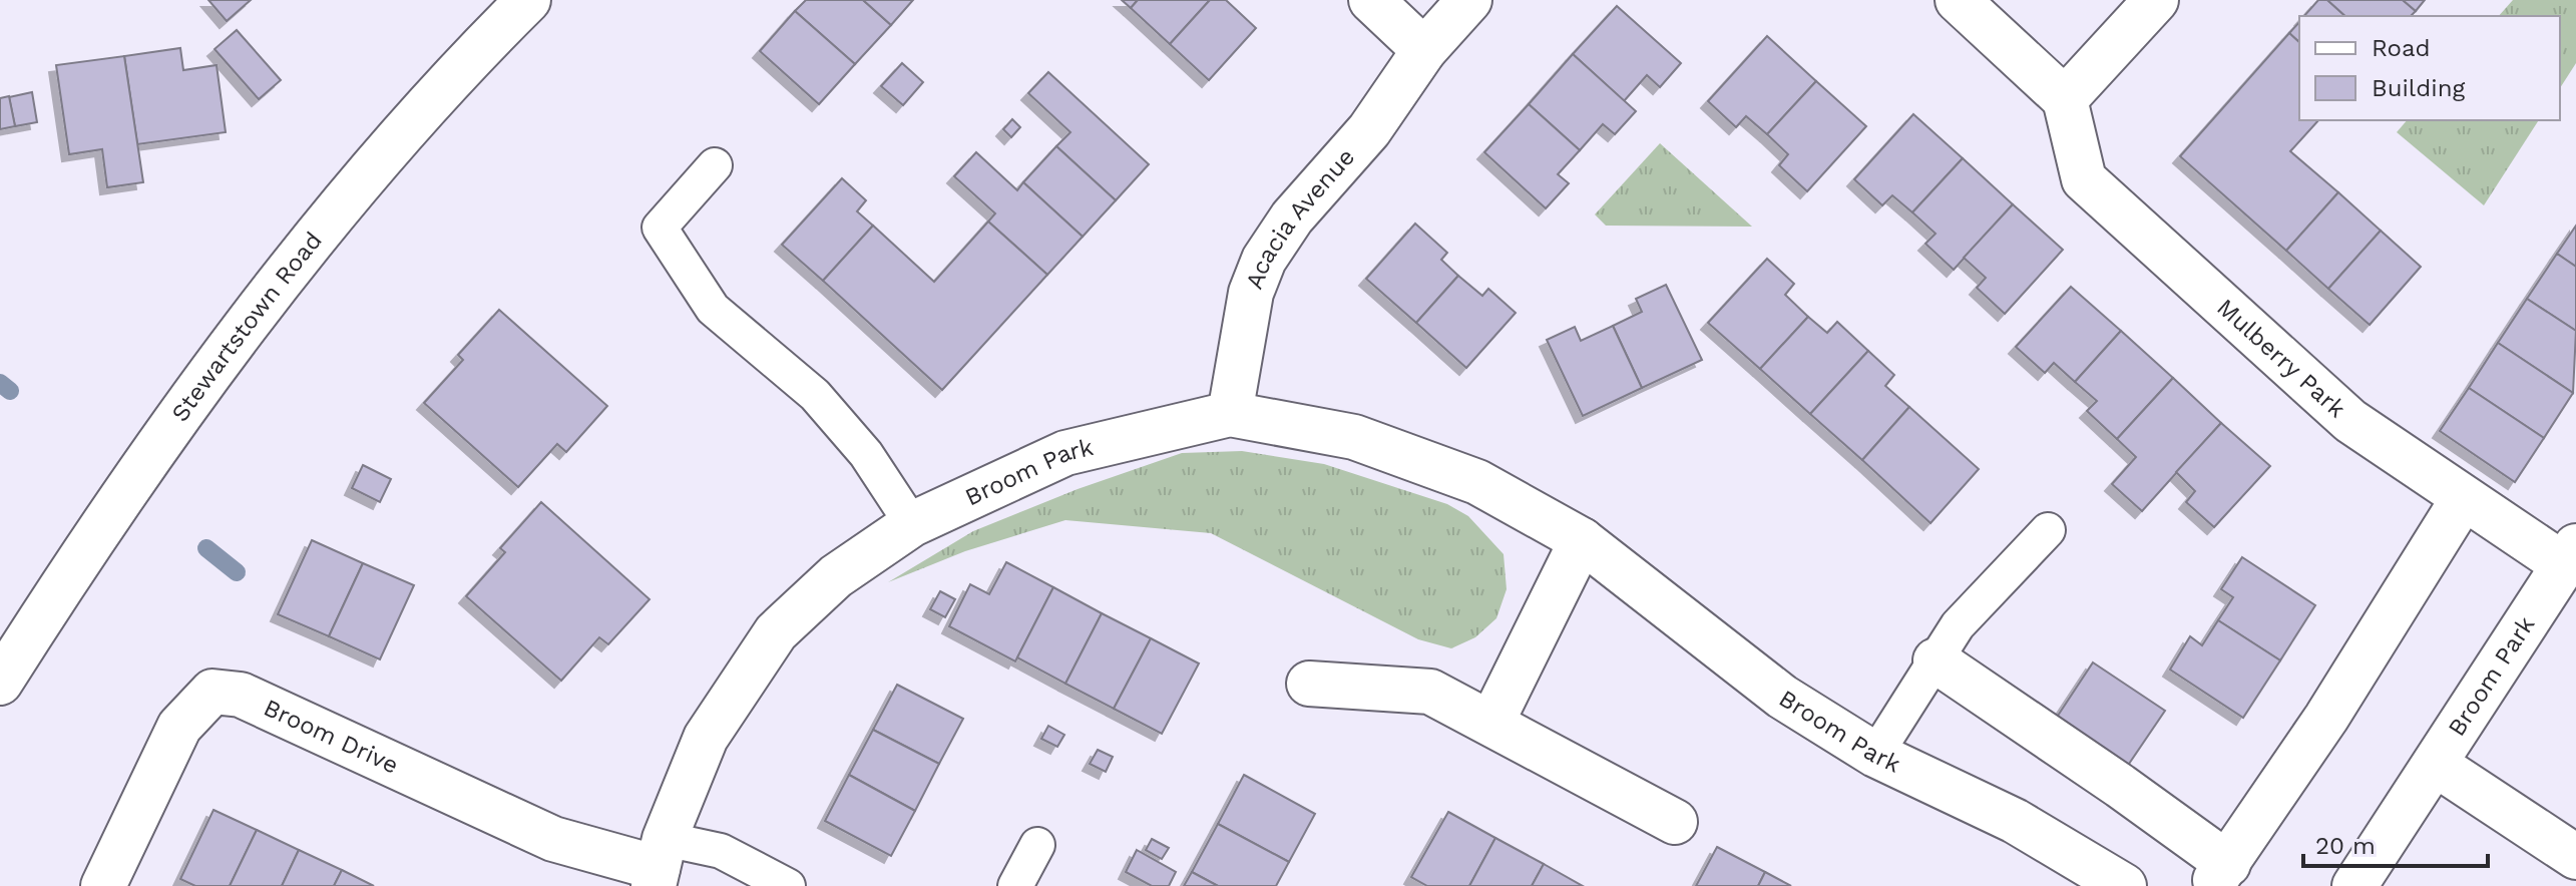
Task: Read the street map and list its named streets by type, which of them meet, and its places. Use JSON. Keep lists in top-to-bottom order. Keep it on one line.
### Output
{"streets":{"street":["Acacia Avenue","Stewartstown Road","Mulberry Park","Broom Park","Broom Drive"]},"crossings":[["Acacia Avenue","Broom Park"],["Mulberry Park","Broom Park"],["Broom Park","Broom Drive"]],"legend":["Road","Building"],"scale_bar":"20 m"}
